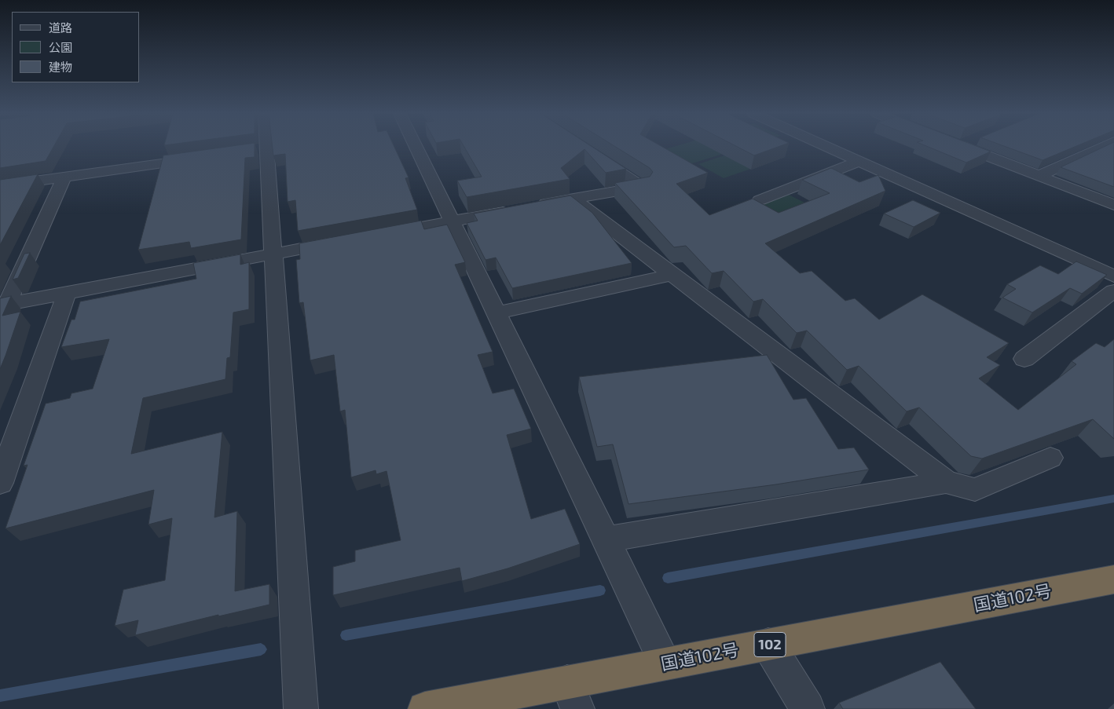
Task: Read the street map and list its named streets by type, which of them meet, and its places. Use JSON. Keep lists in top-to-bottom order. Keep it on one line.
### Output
{"streets":{"highway":["国道102号","102"]},"legend":["道路","公園","建物"]}
